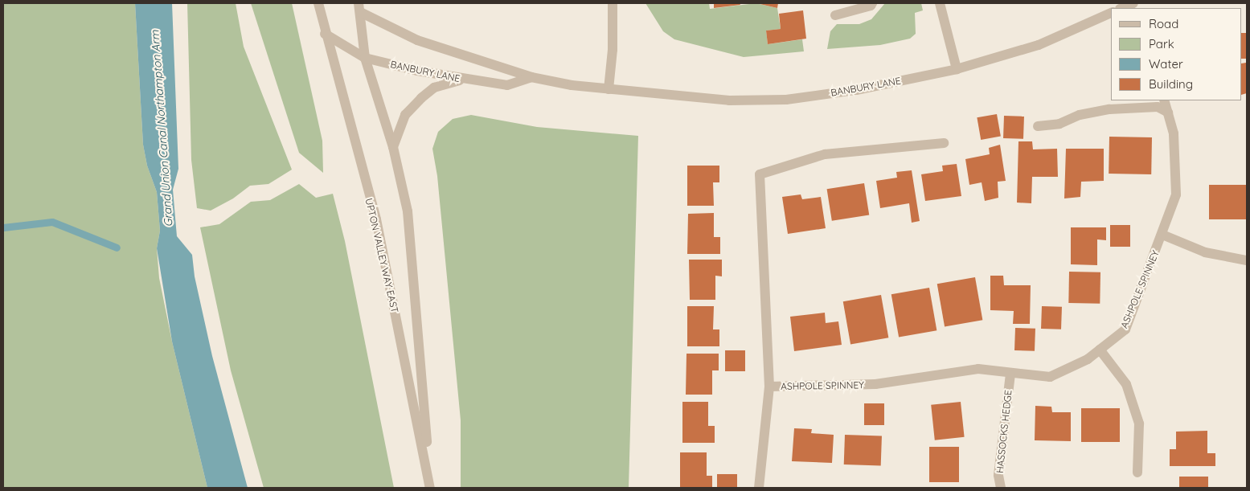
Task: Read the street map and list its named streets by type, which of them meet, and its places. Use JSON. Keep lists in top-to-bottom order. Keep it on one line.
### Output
{"streets":{"street":["BANBURY LANE","UPTON VALLEY WAY EAST","ASHPOLE SPINNEY","HASSOCKS HEDGE"]},"crossings":[["BANBURY LANE","UPTON VALLEY WAY EAST"],["ASHPOLE SPINNEY","HASSOCKS HEDGE"]],"water":["Grand Union Canal Northampton Arm"],"legend":["Road","Park","Water","Building"]}
